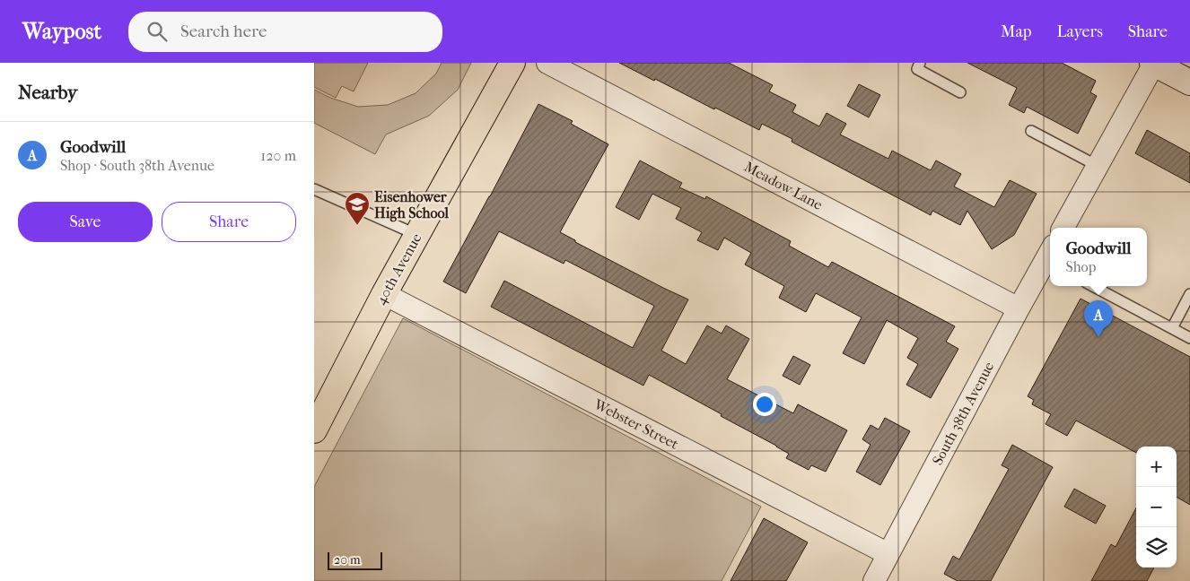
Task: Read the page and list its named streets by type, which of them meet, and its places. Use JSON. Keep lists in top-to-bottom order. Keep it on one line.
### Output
{"streets":{"main road":["40th Avenue"],"street":["Meadow Lane","South 38th Avenue","Webster Street"]},"crossings":[["Meadow Lane","South 38th Avenue"],["40th Avenue","Webster Street"],["South 38th Avenue","Webster Street"]],"places":{"school or university":["Eisenhower High School"]},"scale_bar":"20 m","page":{"header":"Waypost","search":"Search here","nav":["Map","Layers","Share"],"heading":"Nearby","list":[{"mark":"A","name":"Goodwill","note":"Shop · South 38th Avenue","value":"120 m"}],"buttons":["Save","Share"],"popup":["Goodwill","Shop"],"pins":"A","map_buttons":["+","−"],"scale":"20 m"}}
